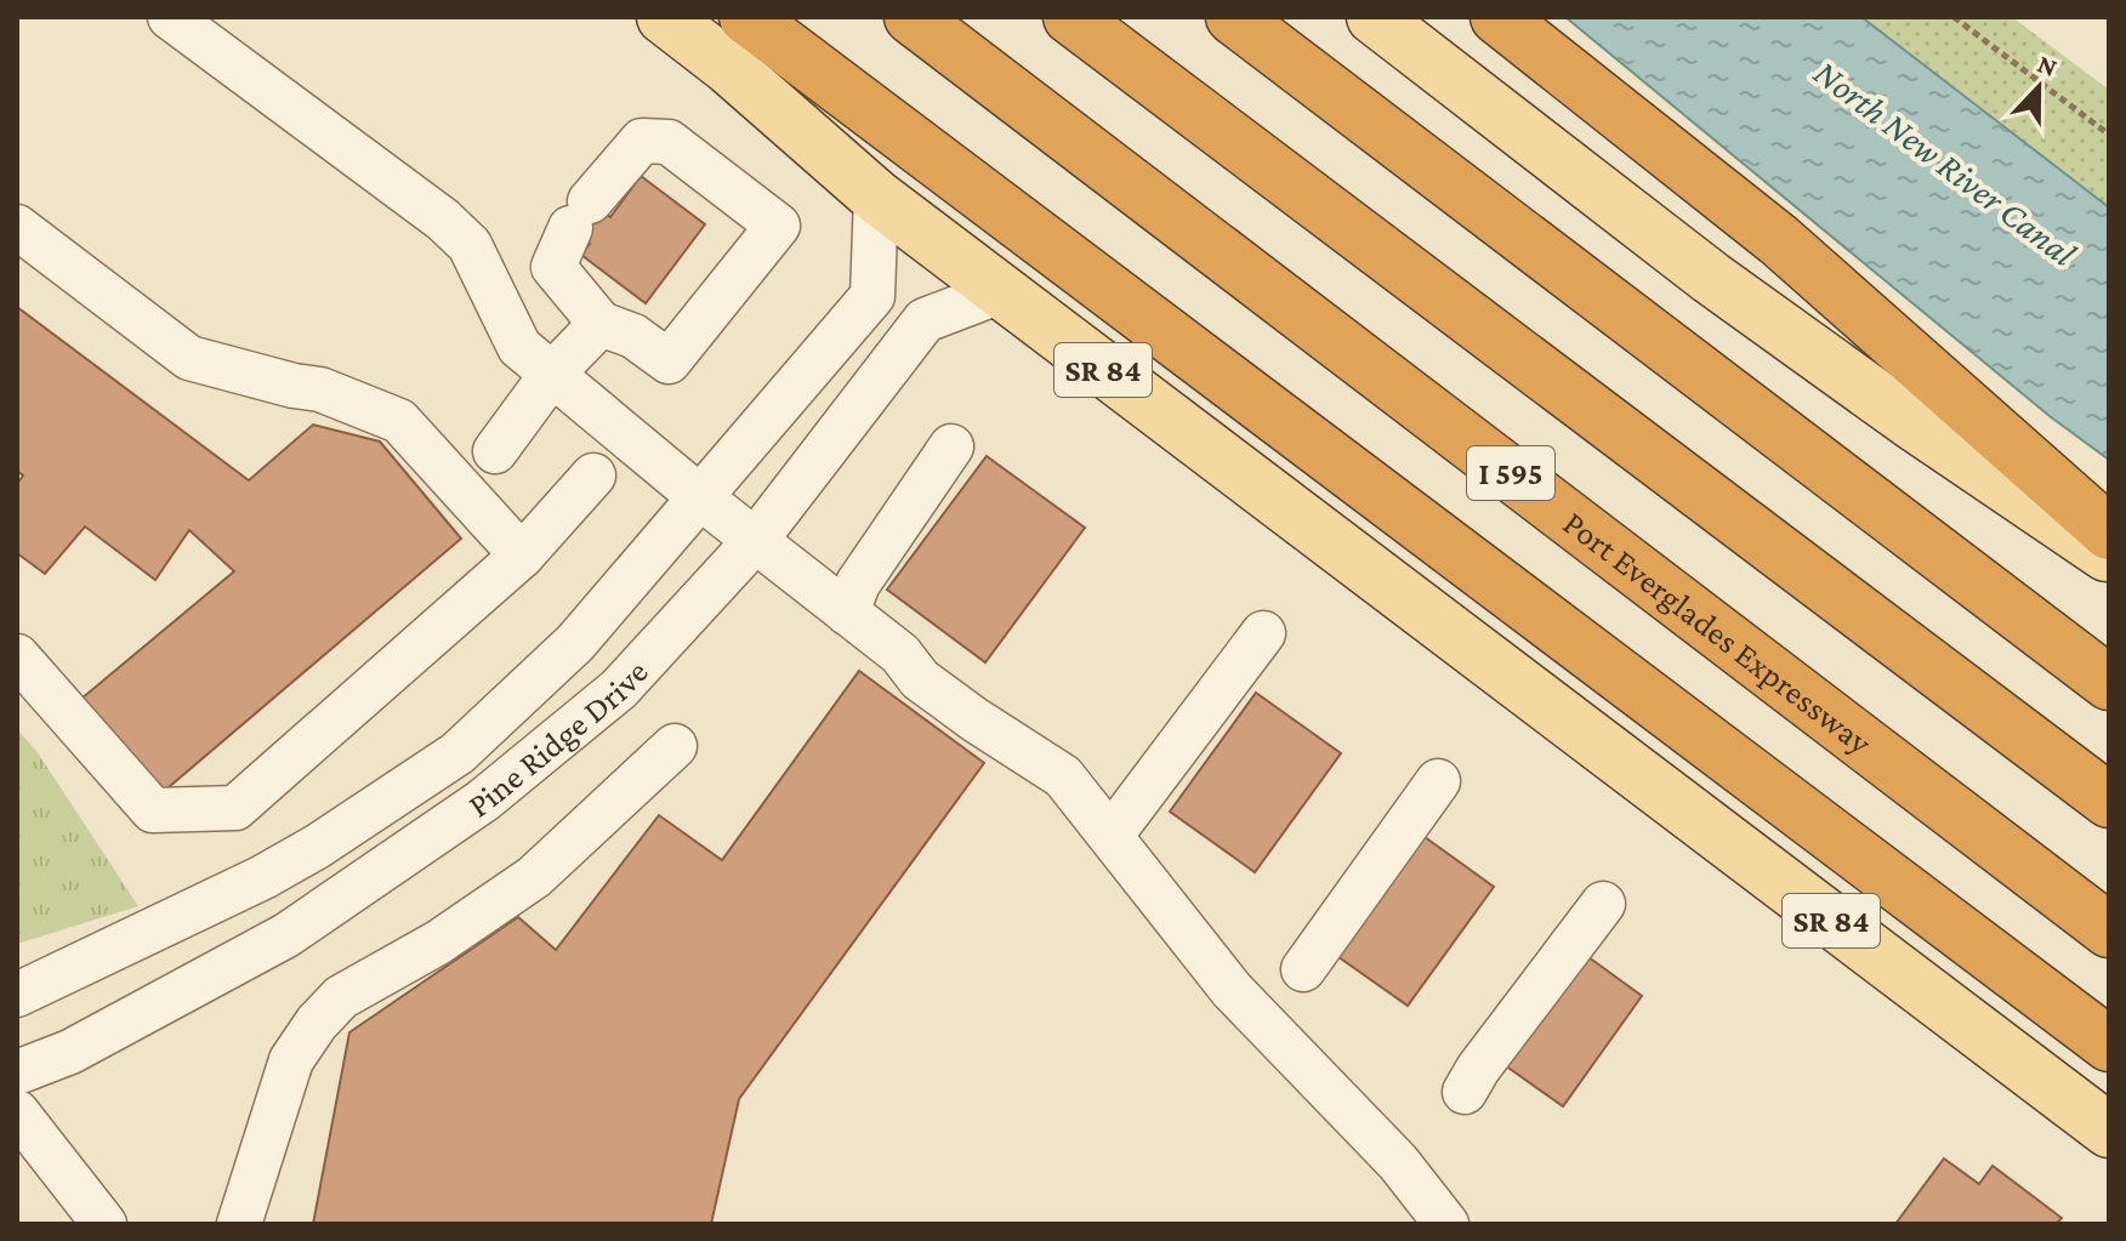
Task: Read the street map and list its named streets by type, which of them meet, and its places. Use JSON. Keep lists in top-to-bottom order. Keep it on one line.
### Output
{"streets":{"highway":["I 595","Port Everglades Expressway"],"main road":["SR 84"],"street":["Pine Ridge Drive"]},"crossings":[["SR 84","Pine Ridge Drive"]],"water":["North New River Canal"],"north":"top"}
